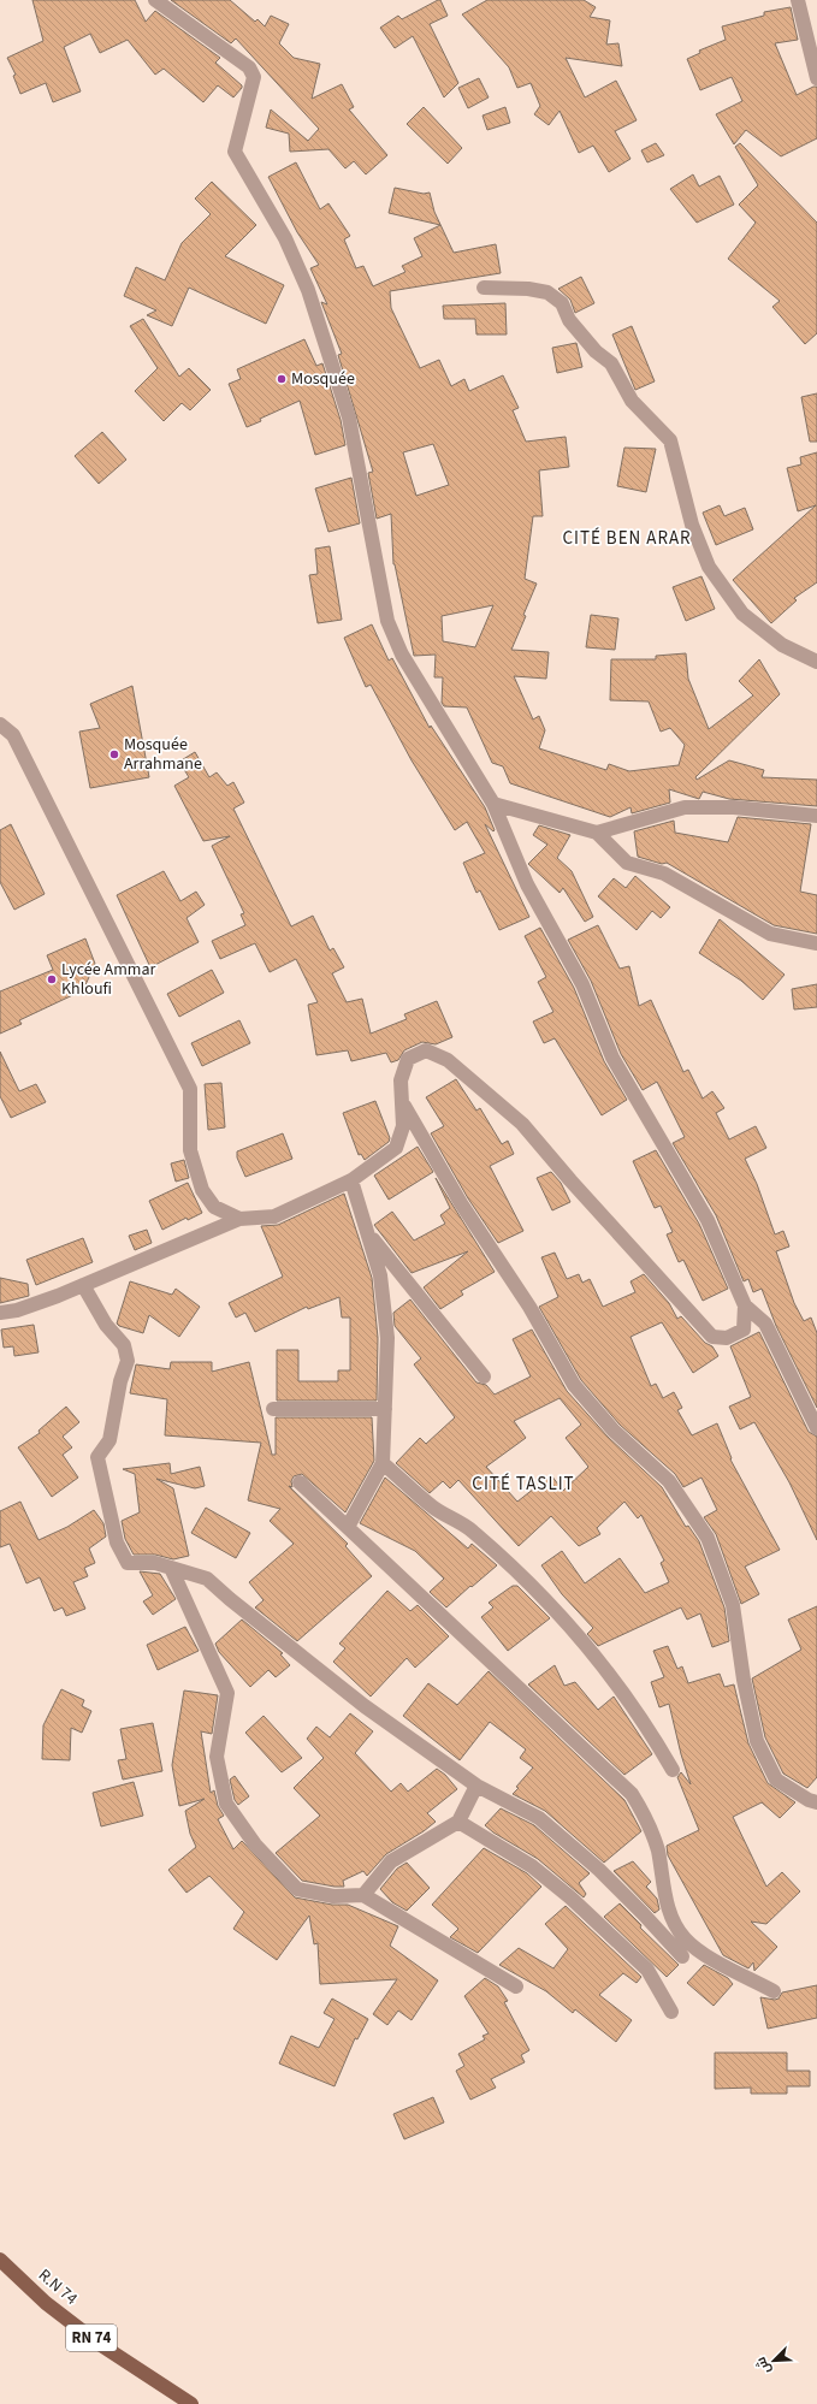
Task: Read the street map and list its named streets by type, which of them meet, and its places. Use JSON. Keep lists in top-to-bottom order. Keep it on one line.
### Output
{"streets":{"main road":["R.N 74","RN 74"]},"districts":["CITÉ BEN ARAR","CITÉ TASLIT"],"places":["Mosquée","Mosquée Arrahmane","Lycée Ammar Khloufi"],"north":"bottom left"}
